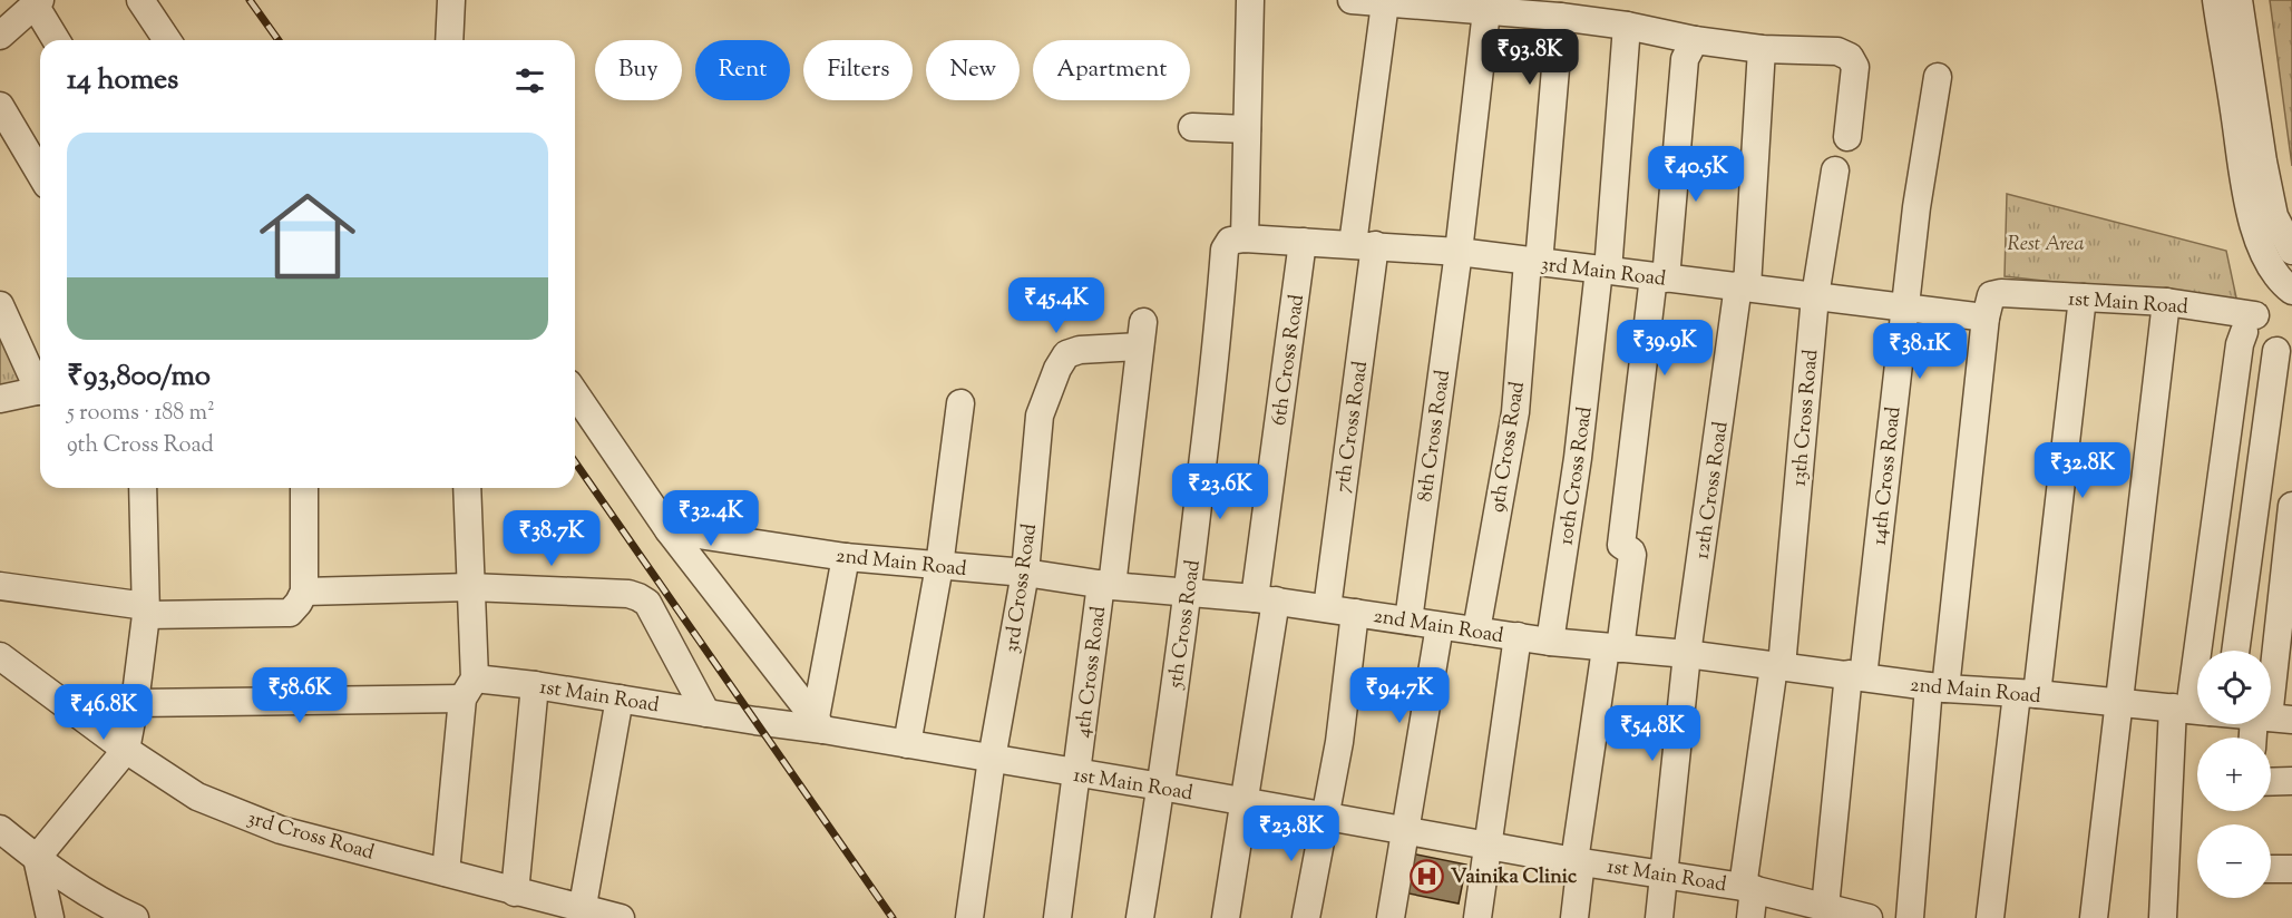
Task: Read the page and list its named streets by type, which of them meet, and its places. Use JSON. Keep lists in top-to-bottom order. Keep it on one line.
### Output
{"streets":{"street":["3rd Main Road","1st Main Road","6th Cross Road","13th Cross Road","7th Cross Road","8th Cross Road","9th Cross Road","10th Cross Road","14th Cross Road","12th Cross Road","2nd Main Road","3rd Cross Road","5th Cross Road","4th Cross Road"]},"crossings":[["3rd Main Road","1st Main Road"],["3rd Main Road","6th Cross Road"],["3rd Main Road","13th Cross Road"],["3rd Main Road","7th Cross Road"],["3rd Main Road","8th Cross Road"],["3rd Main Road","9th Cross Road"],["3rd Main Road","10th Cross Road"],["3rd Main Road","14th Cross Road"],["3rd Main Road","12th Cross Road"],["3rd Main Road","5th Cross Road"],["1st Main Road","6th Cross Road"],["1st Main Road","13th Cross Road"],["1st Main Road","14th Cross Road"],["1st Main Road","12th Cross Road"],["1st Main Road","3rd Cross Road"],["1st Main Road","5th Cross Road"],["1st Main Road","4th Cross Road"],["6th Cross Road","2nd Main Road"],["13th Cross Road","2nd Main Road"],["7th Cross Road","2nd Main Road"],["8th Cross Road","2nd Main Road"],["9th Cross Road","2nd Main Road"],["10th Cross Road","2nd Main Road"],["14th Cross Road","2nd Main Road"],["12th Cross Road","2nd Main Road"],["2nd Main Road","3rd Cross Road"],["2nd Main Road","5th Cross Road"],["2nd Main Road","4th Cross Road"],["3rd Cross Road","4th Cross Road"]],"parks":["Rest Area"],"places":{"hospital":["Vainika Clinic"]},"page":{"price":["₹93.8K","₹40.5K","₹45.4K","₹39.9K","₹38.1K","₹32.8K","₹23.6K","₹32.4K","₹38.7K","₹58.6K","₹94.7K","₹46.8K","₹54.8K","₹23.8K"],"chip":["Buy","Rent","Filters","New","Apartment"],"heading":"14 homes","list":[{"name":"₹93,800/mo","note":"5 rooms · 188 m² · 9th Cross Road"}],"map_buttons":["+","−"]}}
